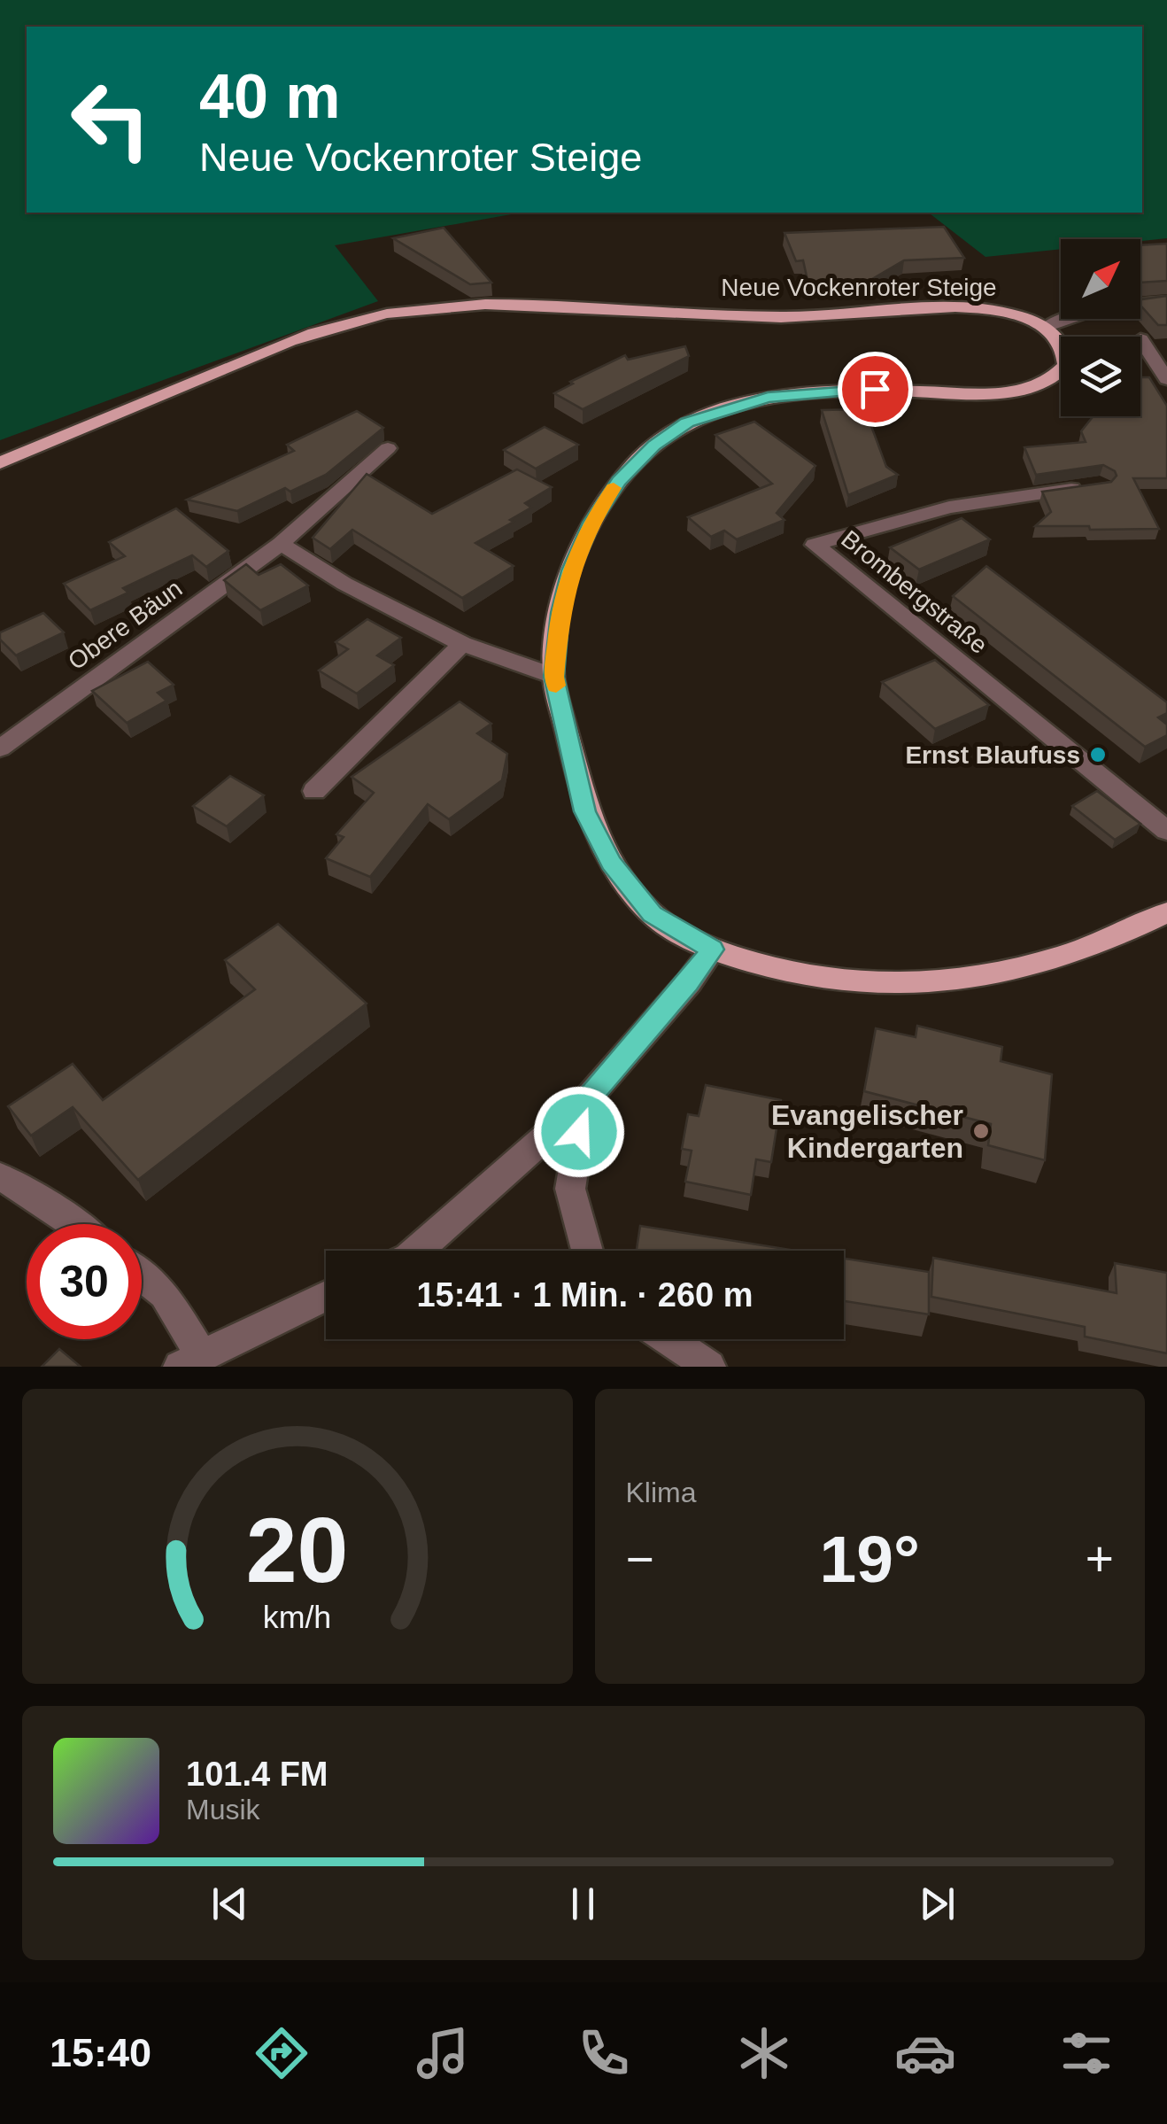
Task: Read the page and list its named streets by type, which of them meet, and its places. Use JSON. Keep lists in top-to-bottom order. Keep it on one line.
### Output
{"streets":{"main road":["Neue Vockenroter Steige"],"street":["Brombergstraße","Obere Bäun"]},"places":["Ernst Blaufuss","Evangelischer Kindergarten"],"north":"top right","page":{"turn":["40 m","Neue Vockenroter Steige"],"limit":"30","trip":"15:41 · 1 Min. · 260 m","tile":"Klima","heat":["−","19°","+"],"song":["101.4 FM","Musik"],"tabs":"15:40","gauge":["20","km/h"]}}
